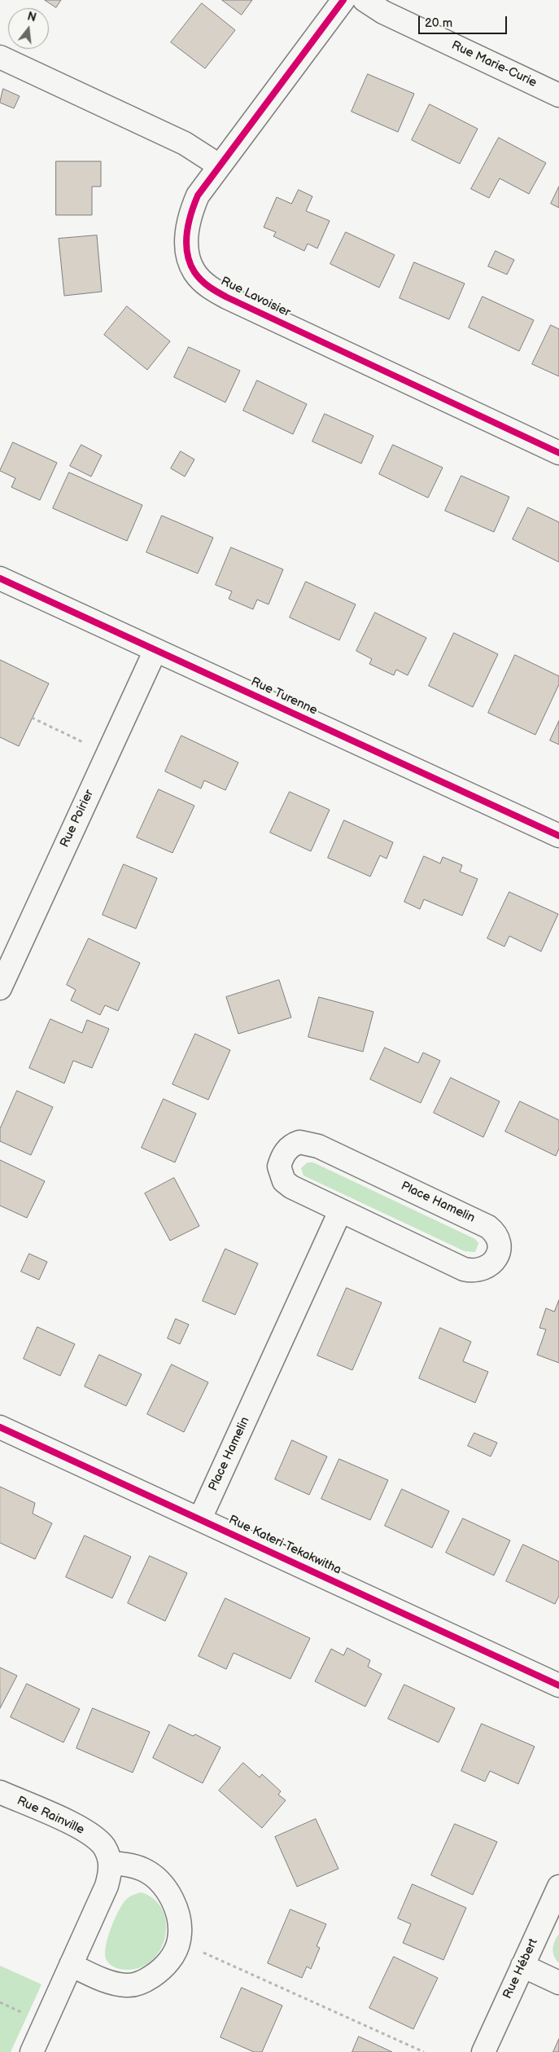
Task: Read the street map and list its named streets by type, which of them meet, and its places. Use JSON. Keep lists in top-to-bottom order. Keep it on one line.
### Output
{"streets":{"street":["Rue Marie-Curie","Rue Lavoisier","Rue Turenne","Rue Poirier","Place Hamelin","Rue Kateri-Tekakwitha","Rue Rainville","Rue Hébert"]},"crossings":[["Rue Turenne","Rue Poirier"],["Place Hamelin","Rue Kateri-Tekakwitha"]],"scale_bar":"20 m","north":"top"}
